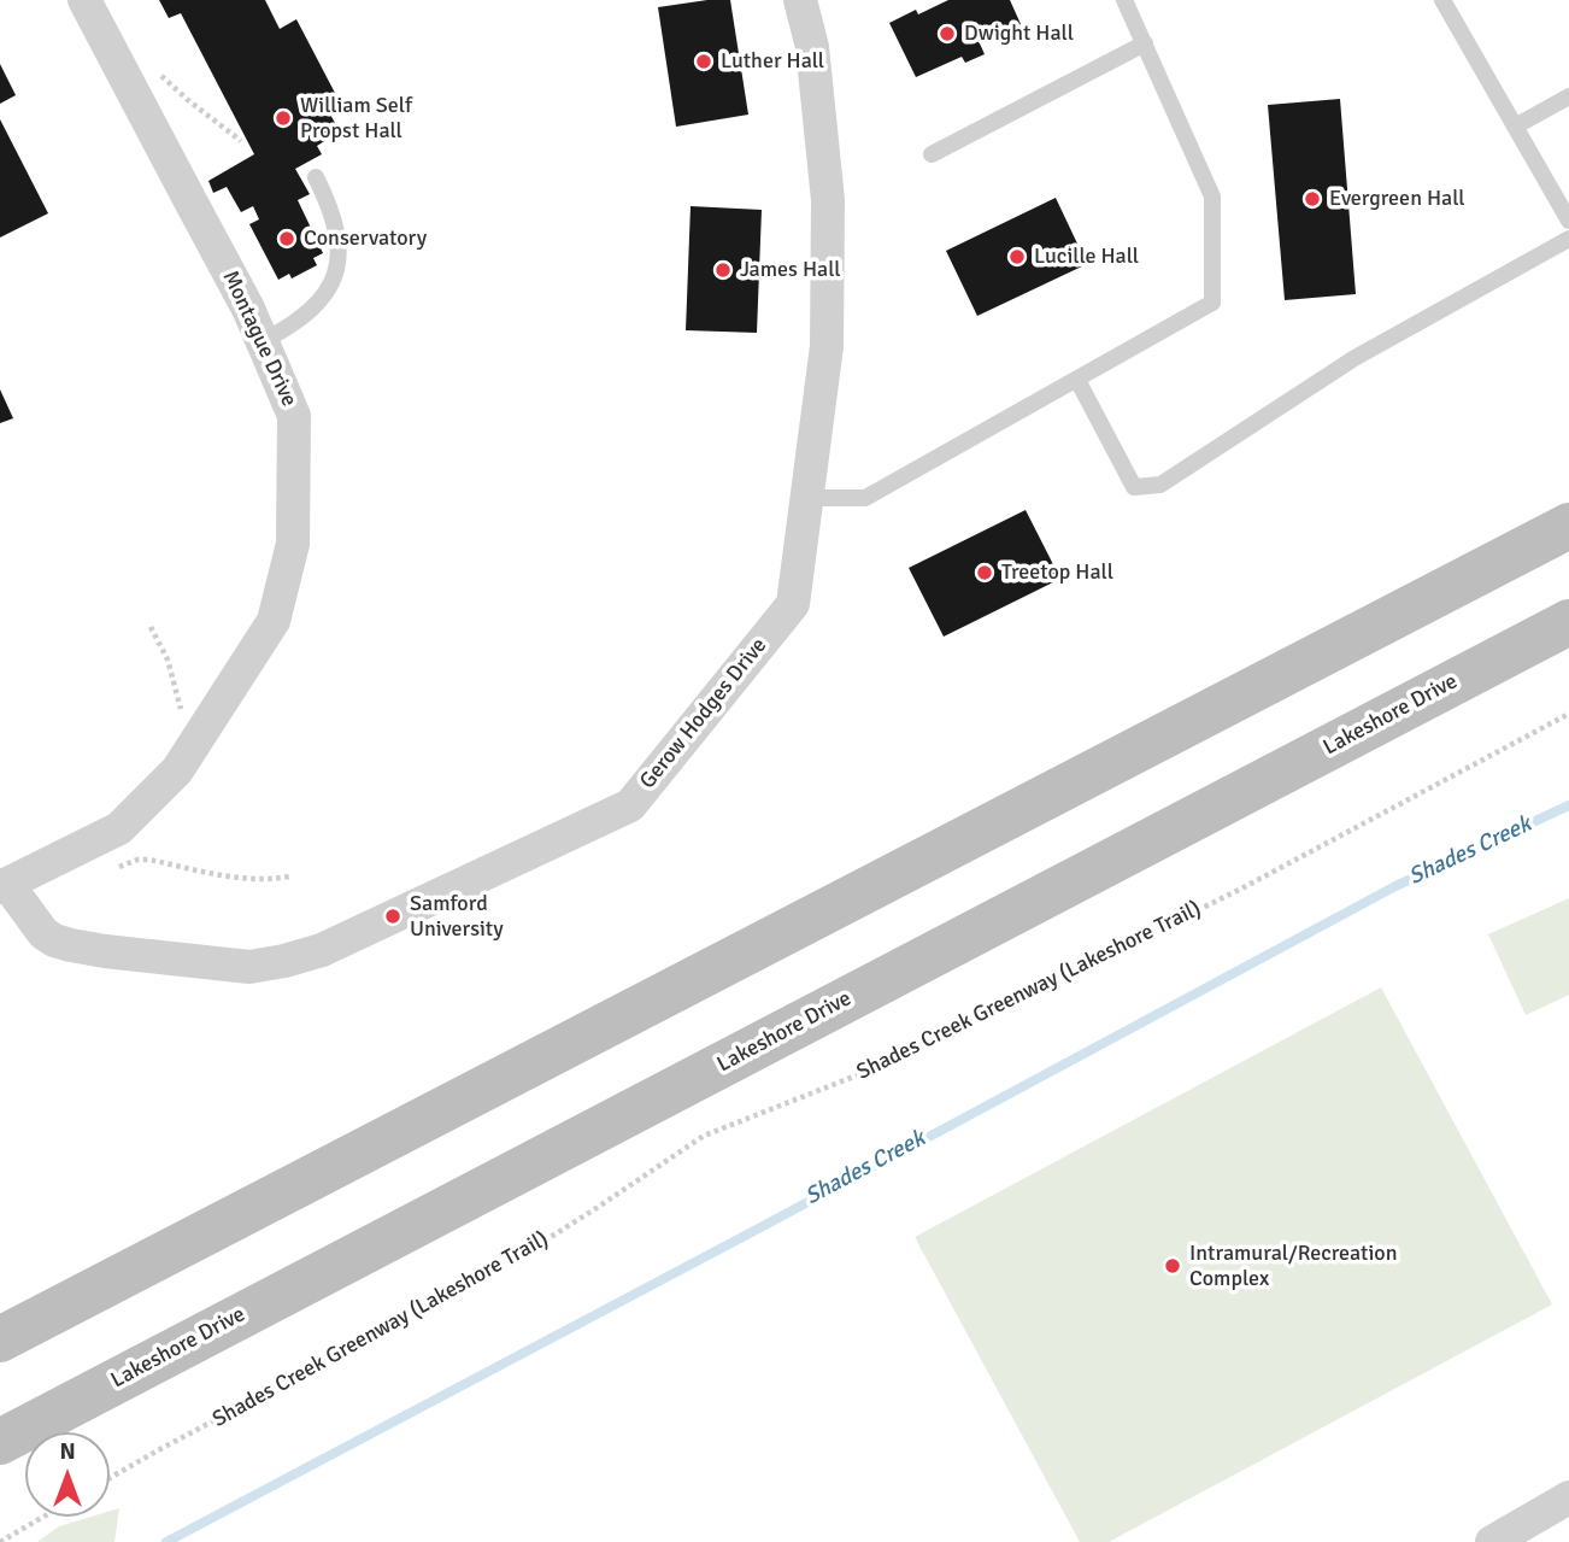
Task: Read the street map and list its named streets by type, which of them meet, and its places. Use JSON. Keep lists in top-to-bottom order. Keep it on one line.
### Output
{"streets":{"main road":["Lakeshore Drive"],"street":["Montague Drive","Gerow Hodges Drive"],"path":["Shades Creek Greenway (Lakeshore Trail)"]},"crossings":[["Montague Drive","Gerow Hodges Drive"]],"water":["Shades Creek"],"places":["Dwight Hall","Luther Hall","William Self Propst Hall","Evergreen Hall","Conservatory","Lucille Hall","James Hall","Treetop Hall","Samford University","Intramural/Recreation Complex"],"north":"top"}
